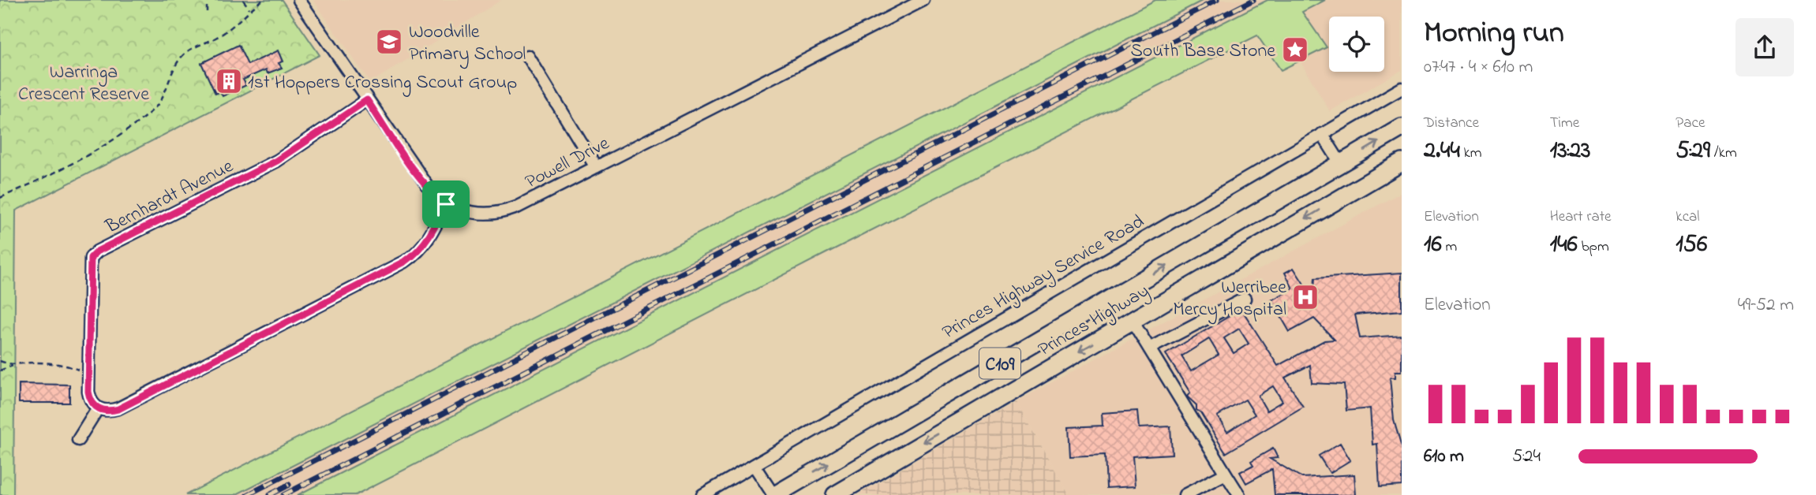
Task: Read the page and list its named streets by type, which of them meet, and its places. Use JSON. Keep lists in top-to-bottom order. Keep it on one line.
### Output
{"streets":{"highway":["Princes Highway","C109"],"street":["Powell Drive","Bernhardt Avenue","Princes Highway Service Road"]},"crossings":[["Powell Drive","Bernhardt Avenue"]],"parks":["Warringa Crescent Reserve"],"places":{"school or university":["Woodville Primary School"],"place":["South Base Stone"],"building":["1st Hoppers Crossing Scout Group"],"hospital":["Werribee Mercy Hospital"]},"page":{"heading":["Morning run","07:47 · 4 × 610 m"],"stats":[["Distance","2.44 km"],["Time","13:23"],["Pace","5:29 /km"],["Elevation","16 m"],["Heart rate","146 bpm"],["kcal","156"]],"chart":["Elevation","49–52 m"],"list":[{"name":"610 m","note":"5:24"}]}}
